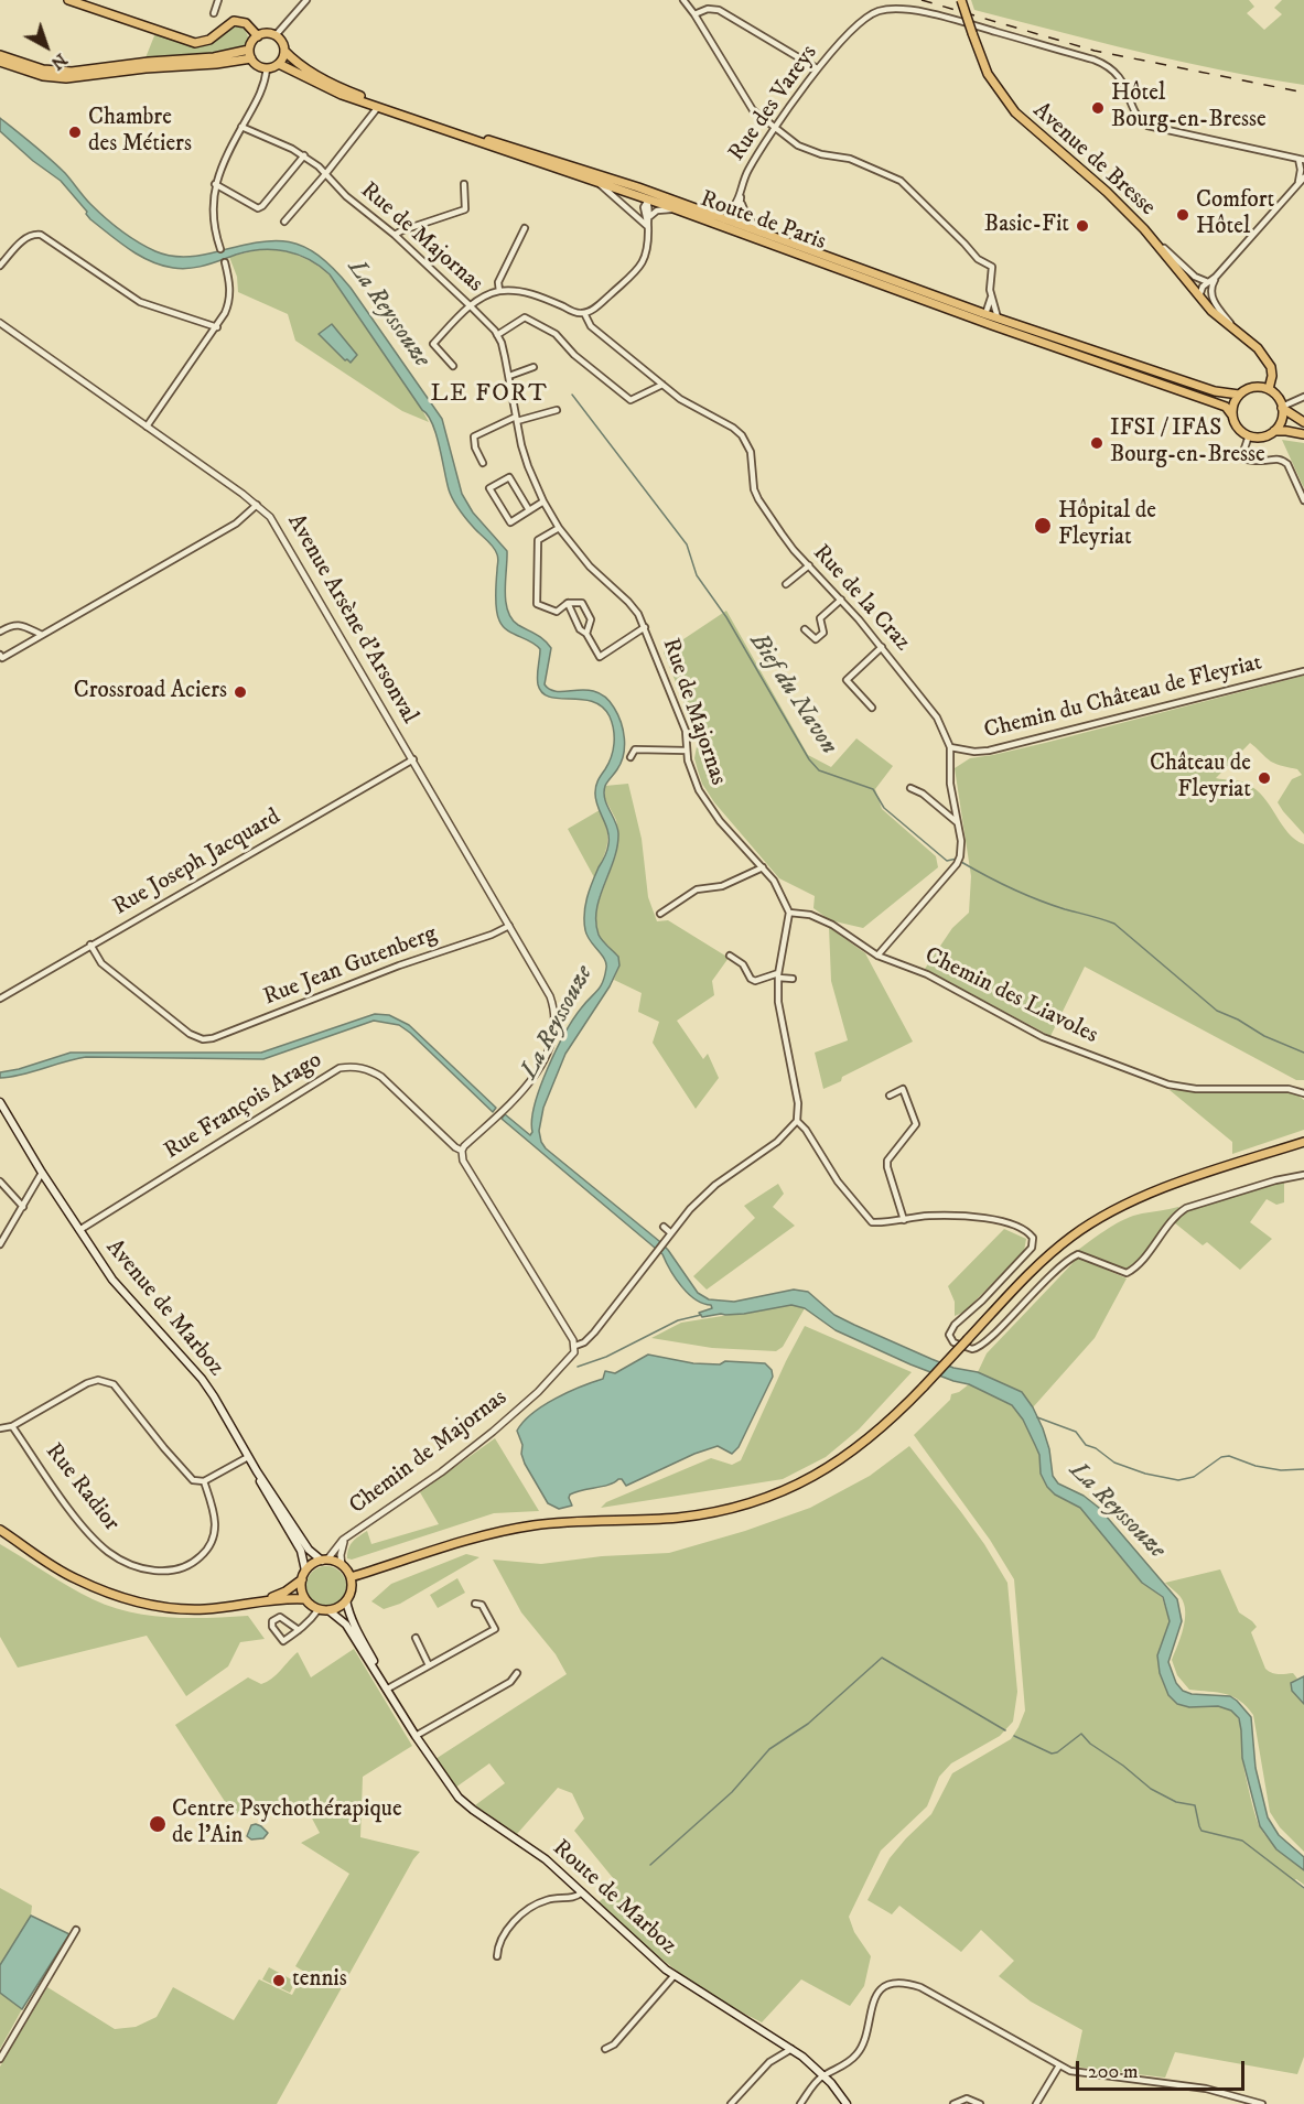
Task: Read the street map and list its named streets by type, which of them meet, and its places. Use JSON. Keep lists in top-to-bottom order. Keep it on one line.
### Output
{"streets":{"main road":["Avenue de Bresse","Route de Paris","Avenue de Marboz","Route de Marboz"],"street":["Rue des Vareys","Rue de Majornas","Rue de la Craz","Avenue Arsène d'Arsonval","Chemin du Château de Fleyriat","Rue Joseph Jacquard","Rue Jean Gutenberg","Chemin des Liavoles","Rue François Arago","Chemin de Majornas","Rue Radior"]},"crossings":[["Rue des Vareys","Route de Paris"],["Avenue de Bresse","Route de Paris"],["Rue de Majornas","Chemin des Liavoles"],["Rue de la Craz","Chemin du Château de Fleyriat"],["Rue de la Craz","Chemin des Liavoles"],["Avenue Arsène d'Arsonval","Rue Joseph Jacquard"],["Avenue Arsène d'Arsonval","Rue Jean Gutenberg"],["Avenue Arsène d'Arsonval","Rue François Arago"],["Rue Joseph Jacquard","Rue Jean Gutenberg"],["Rue François Arago","Avenue de Marboz"],["Rue François Arago","Chemin de Majornas"],["Avenue de Marboz","Chemin de Majornas"],["Avenue de Marboz","Route de Marboz"],["Chemin de Majornas","Route de Marboz"]],"districts":["LE FORT"],"water":["La Reyssouze","Bief du Navon"],"places":["Hôtel Bourg-en-Bresse","Chambre des Métiers","Comfort Hôtel","Basic-Fit","IFSI / IFAS Bourg-en-Bresse","Hôpital de Fleyriat","Crossroad Aciers","Château de Fleyriat","Centre Psychothérapique de l'Ain","tennis"],"scale_bar":"200 m","north":"bottom right"}
